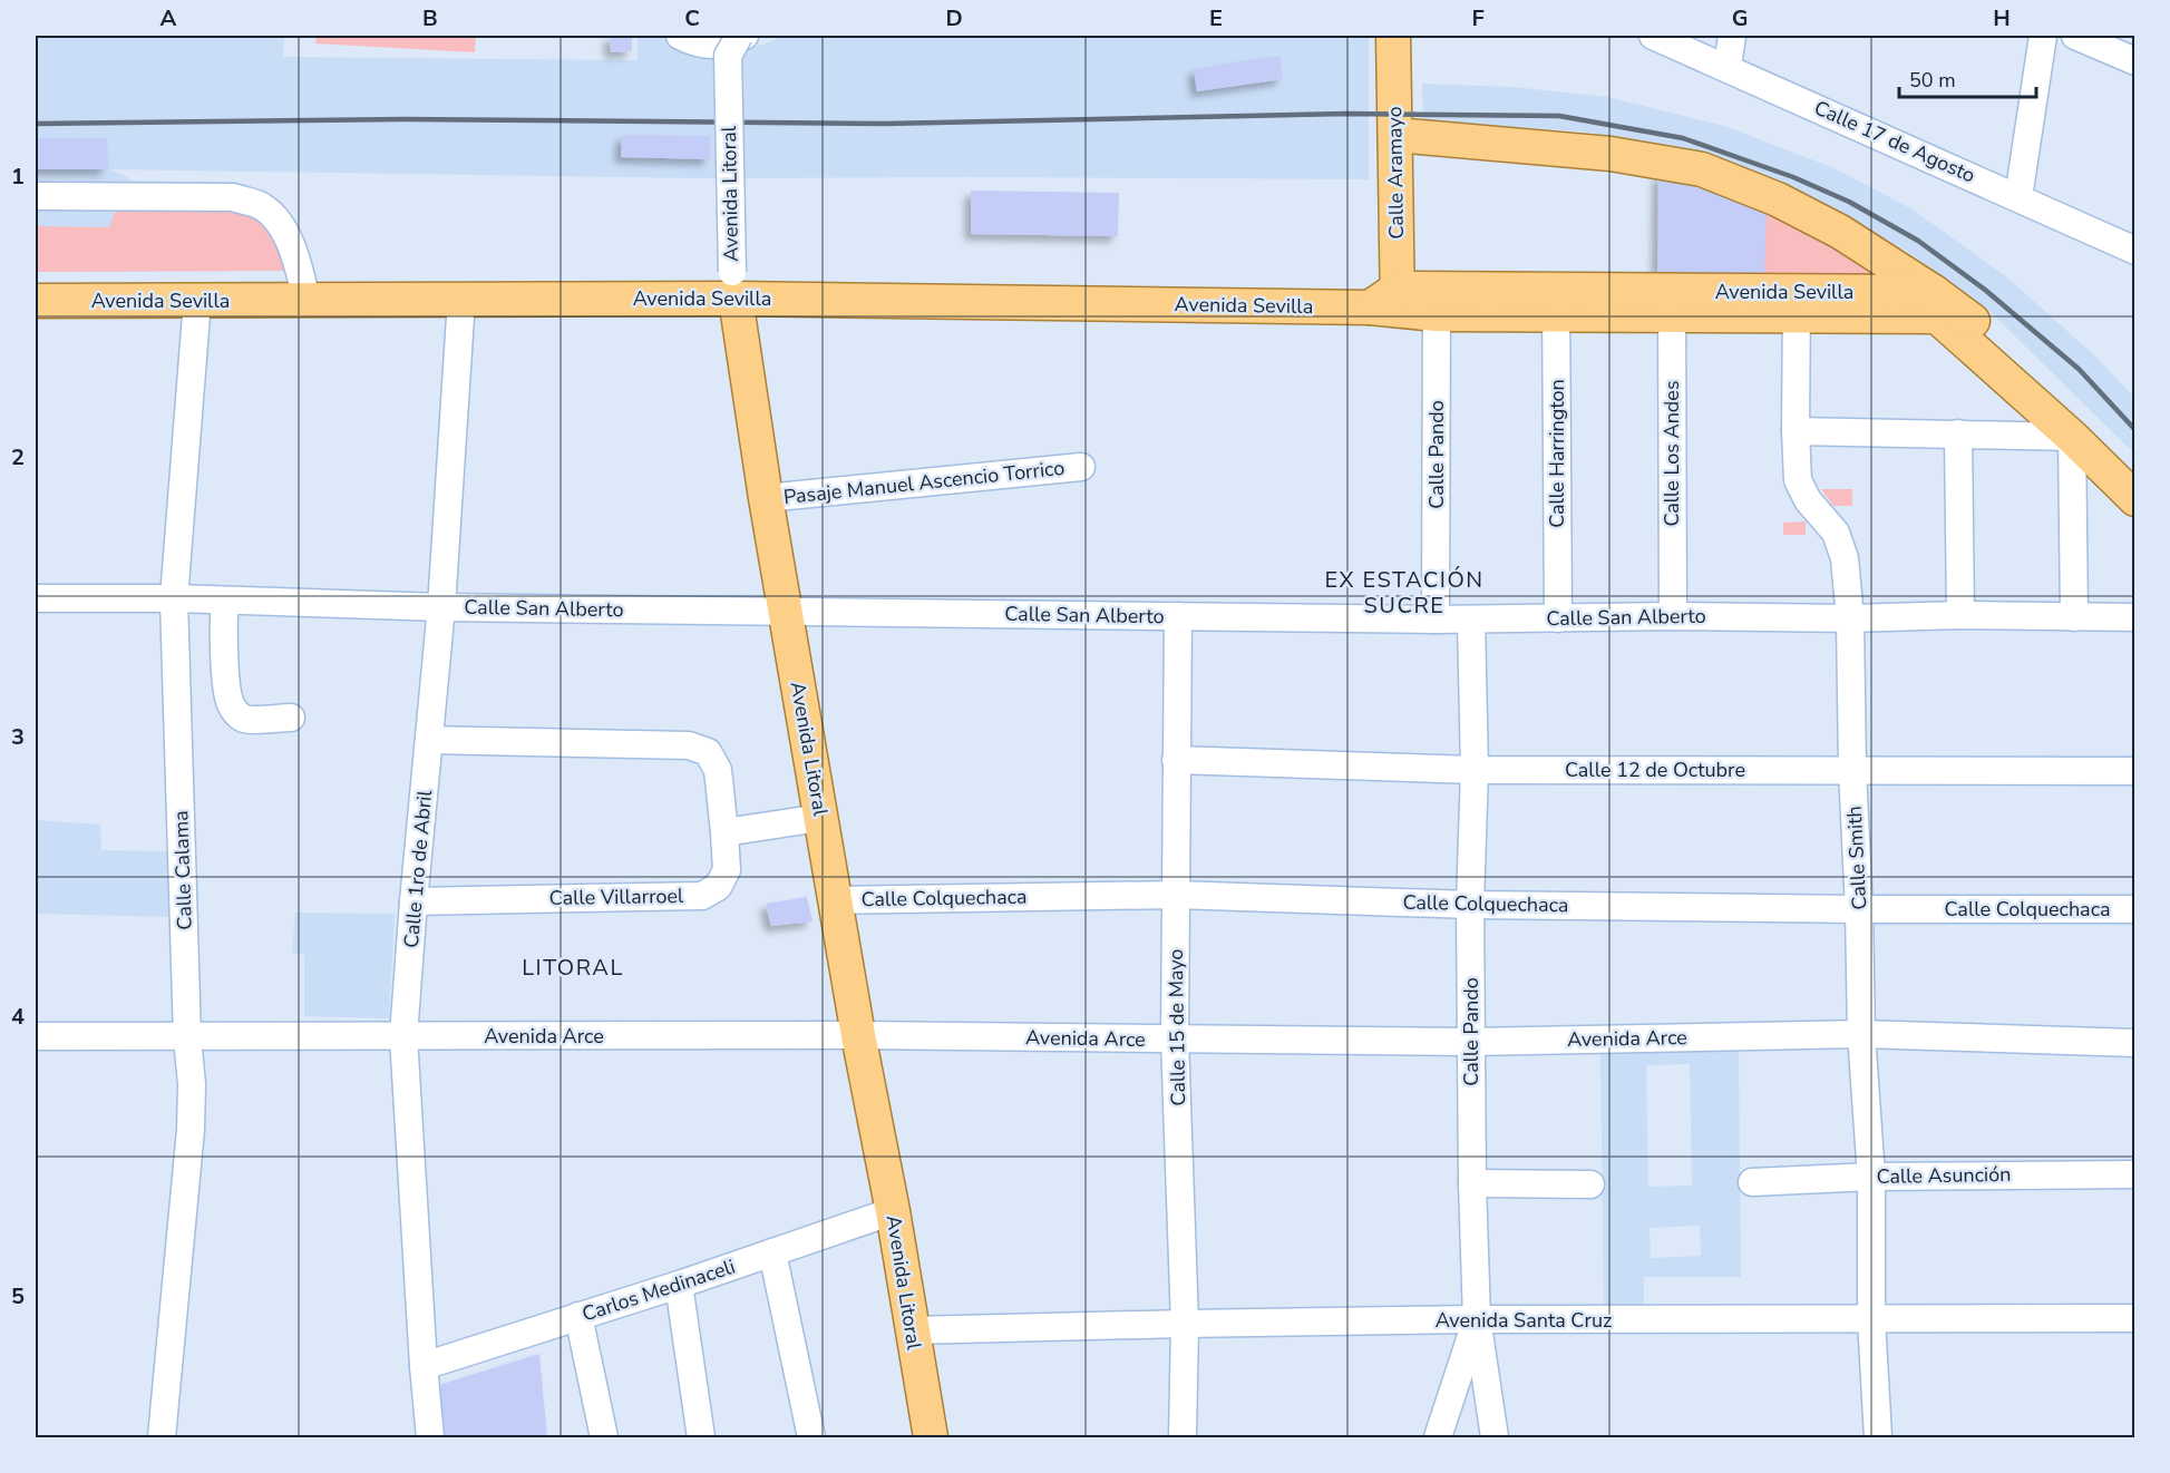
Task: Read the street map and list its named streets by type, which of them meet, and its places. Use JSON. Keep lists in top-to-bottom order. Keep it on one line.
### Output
{"streets":{"main road":["Calle Aramayo","Avenida Litoral","Avenida Sevilla"],"street":["Calle 17 de Agosto","Calle Harrington","Calle Los Andes","Calle Pando","Pasaje Manuel Ascencio Torrico","Calle San Alberto","Calle 12 de Octubre","Calle Smith","Calle 1ro de Abril","Calle Calama","Calle Villarroel","Calle Colquechaca","Calle 15 de Mayo","Avenida Arce","Calle Asunción","Carlos Medinaceli","Avenida Santa Cruz"]},"crossings":[["Calle Aramayo","Avenida Sevilla"],["Avenida Litoral","Avenida Sevilla"],["Avenida Litoral","Pasaje Manuel Ascencio Torrico"],["Avenida Litoral","Calle San Alberto"],["Avenida Litoral","Calle Colquechaca"],["Avenida Litoral","Avenida Arce"],["Avenida Litoral","Carlos Medinaceli"],["Avenida Litoral","Avenida Santa Cruz"],["Avenida Sevilla","Calle Harrington"],["Avenida Sevilla","Calle Los Andes"],["Avenida Sevilla","Calle Pando"],["Avenida Sevilla","Calle Smith"],["Avenida Sevilla","Calle 1ro de Abril"],["Avenida Sevilla","Calle Calama"],["Calle Harrington","Calle San Alberto"],["Calle Los Andes","Calle San Alberto"],["Calle Pando","Calle San Alberto"],["Calle Pando","Calle 12 de Octubre"],["Calle Pando","Calle Colquechaca"],["Calle Pando","Avenida Arce"],["Calle Pando","Avenida Santa Cruz"],["Calle San Alberto","Calle Smith"],["Calle San Alberto","Calle 1ro de Abril"],["Calle San Alberto","Calle Calama"],["Calle San Alberto","Calle 15 de Mayo"],["Calle 12 de Octubre","Calle Smith"],["Calle 12 de Octubre","Calle 15 de Mayo"],["Calle Smith","Calle Colquechaca"],["Calle Smith","Avenida Arce"],["Calle Smith","Calle Asunción"],["Calle Smith","Avenida Santa Cruz"],["Calle 1ro de Abril","Calle Villarroel"],["Calle 1ro de Abril","Avenida Arce"],["Calle 1ro de Abril","Carlos Medinaceli"],["Calle Calama","Avenida Arce"],["Calle Colquechaca","Calle 15 de Mayo"],["Calle 15 de Mayo","Avenida Arce"],["Calle 15 de Mayo","Avenida Santa Cruz"]],"districts":["EX ESTACIÓN SUCRE","LITORAL"],"scale_bar":"50 m","grid":{"columns":["A","B","C","D","E","F","G","H"],"rows":["1","2","3","4","5"]}}
